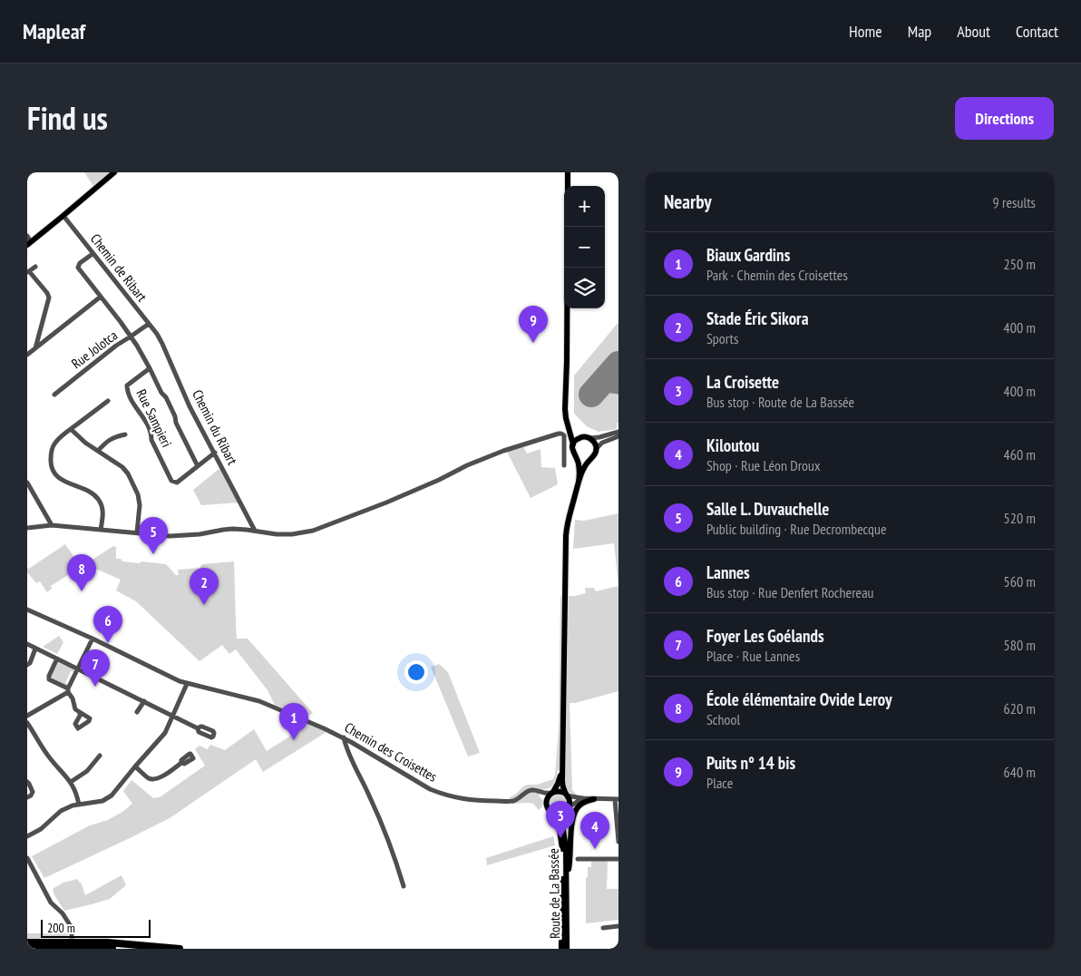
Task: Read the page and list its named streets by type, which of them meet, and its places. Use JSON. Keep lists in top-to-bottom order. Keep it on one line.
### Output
{"streets":{"main road":["Route de La Bassée"],"street":["Chemin de Ribart","Rue Jolotca","Rue Sampieri","Chemin du Ribart","Chemin des Croisettes"]},"crossings":[["Chemin de Ribart","Rue Jolotca"],["Chemin de Ribart","Rue Sampieri"],["Chemin de Ribart","Chemin du Ribart"],["Rue Jolotca","Rue Sampieri"],["Rue Sampieri","Chemin du Ribart"]],"scale_bar":"200 m","page":{"header":"Mapleaf","nav":["Home","Map","About","Contact"],"title":"Find us","buttons":"Directions","heading":["Nearby","9 results"],"map_buttons":["+","−"],"list":[{"mark":"1","name":"Biaux Gardins","note":"Park · Chemin des Croisettes","value":"250 m"},{"mark":"2","name":"Stade Éric Sikora","note":"Sports","value":"400 m"},{"mark":"3","name":"La Croisette","note":"Bus stop · Route de La Bassée","value":"400 m"},{"mark":"4","name":"Kiloutou","note":"Shop · Rue Léon Droux","value":"460 m"},{"mark":"5","name":"Salle L. Duvauchelle","note":"Public building · Rue Decrombecque","value":"520 m"},{"mark":"6","name":"Lannes","note":"Bus stop · Rue Denfert Rochereau","value":"560 m"},{"mark":"7","name":"Foyer Les Goélands","note":"Place · Rue Lannes","value":"580 m"},{"mark":"8","name":"École élémentaire Ovide Leroy","note":"School","value":"620 m"},{"mark":"9","name":"Puits n° 14 bis","note":"Place","value":"640 m"}],"pins":["9","5","8","2","6","7","1","3","4"],"scale":"200 m"}}
